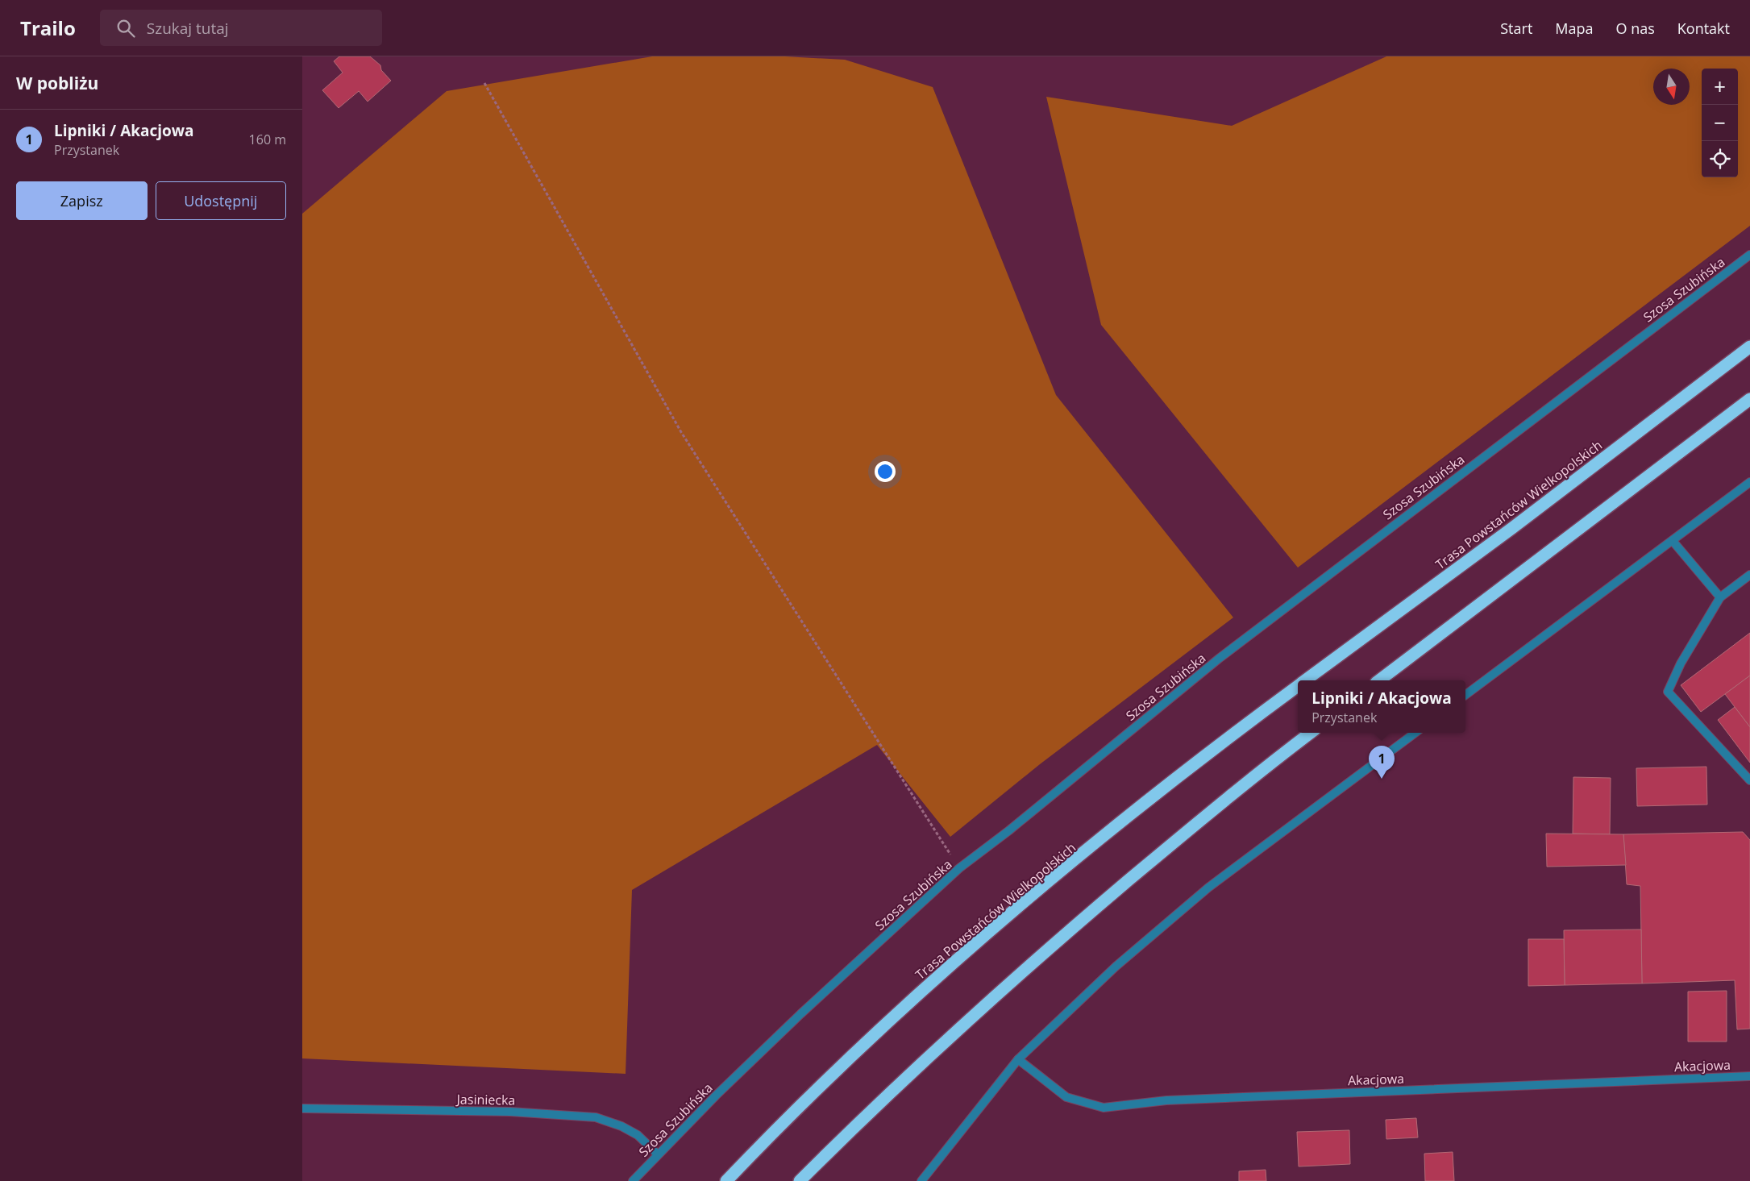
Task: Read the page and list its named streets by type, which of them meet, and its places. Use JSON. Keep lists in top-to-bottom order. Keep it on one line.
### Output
{"streets":{"highway":["Trasa Powstańców Wielkopolskich"],"street":["Szosa Szubińska","Akacjowa","Jasiniecka"]},"crossings":[["Szosa Szubińska","Jasiniecka"]],"north":"bottom","page":{"header":"Trailo","search":"Szukaj tutaj","nav":["Start","Mapa","O nas","Kontakt"],"heading":"W pobliżu","map_buttons":["+","−"],"list":[{"mark":"1","name":"Lipniki / Akacjowa","note":"Przystanek","value":"160 m"}],"buttons":["Zapisz","Udostępnij"],"popup":["Lipniki / Akacjowa","Przystanek"],"pins":"1"}}
